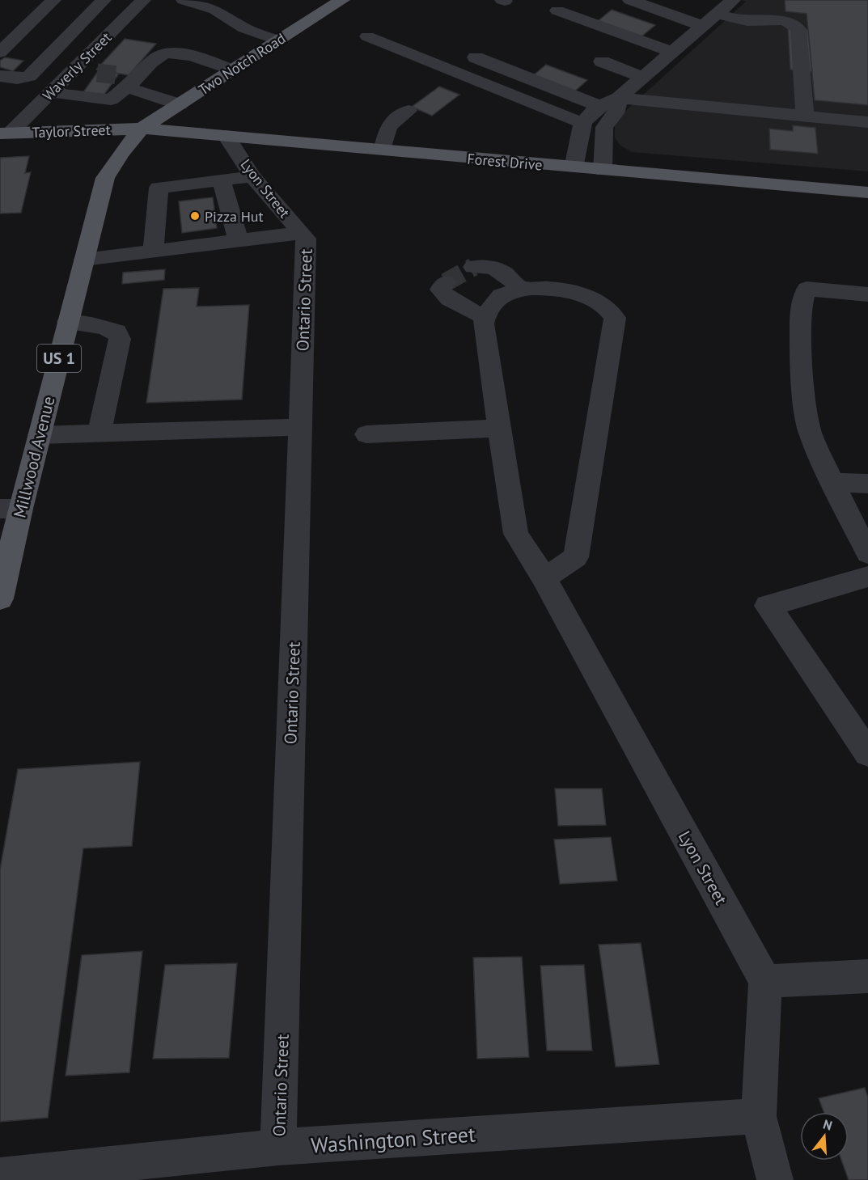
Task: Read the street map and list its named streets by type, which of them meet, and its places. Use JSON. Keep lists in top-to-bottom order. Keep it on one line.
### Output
{"streets":{"main road":["Two Notch Road","Taylor Street","Forest Drive","US 1","Millwood Avenue"],"street":["Waverly Street","Lyon Street","Ontario Street","Washington Street"]},"crossings":[["Two Notch Road","Taylor Street"],["Two Notch Road","Forest Drive"],["Two Notch Road","Millwood Avenue"],["Waverly Street","Taylor Street"],["Taylor Street","Forest Drive"],["Taylor Street","Millwood Avenue"],["Forest Drive","Lyon Street"],["Forest Drive","Millwood Avenue"],["Lyon Street","Ontario Street"],["Ontario Street","Washington Street"]],"places":["Pizza Hut"],"north":"top"}
